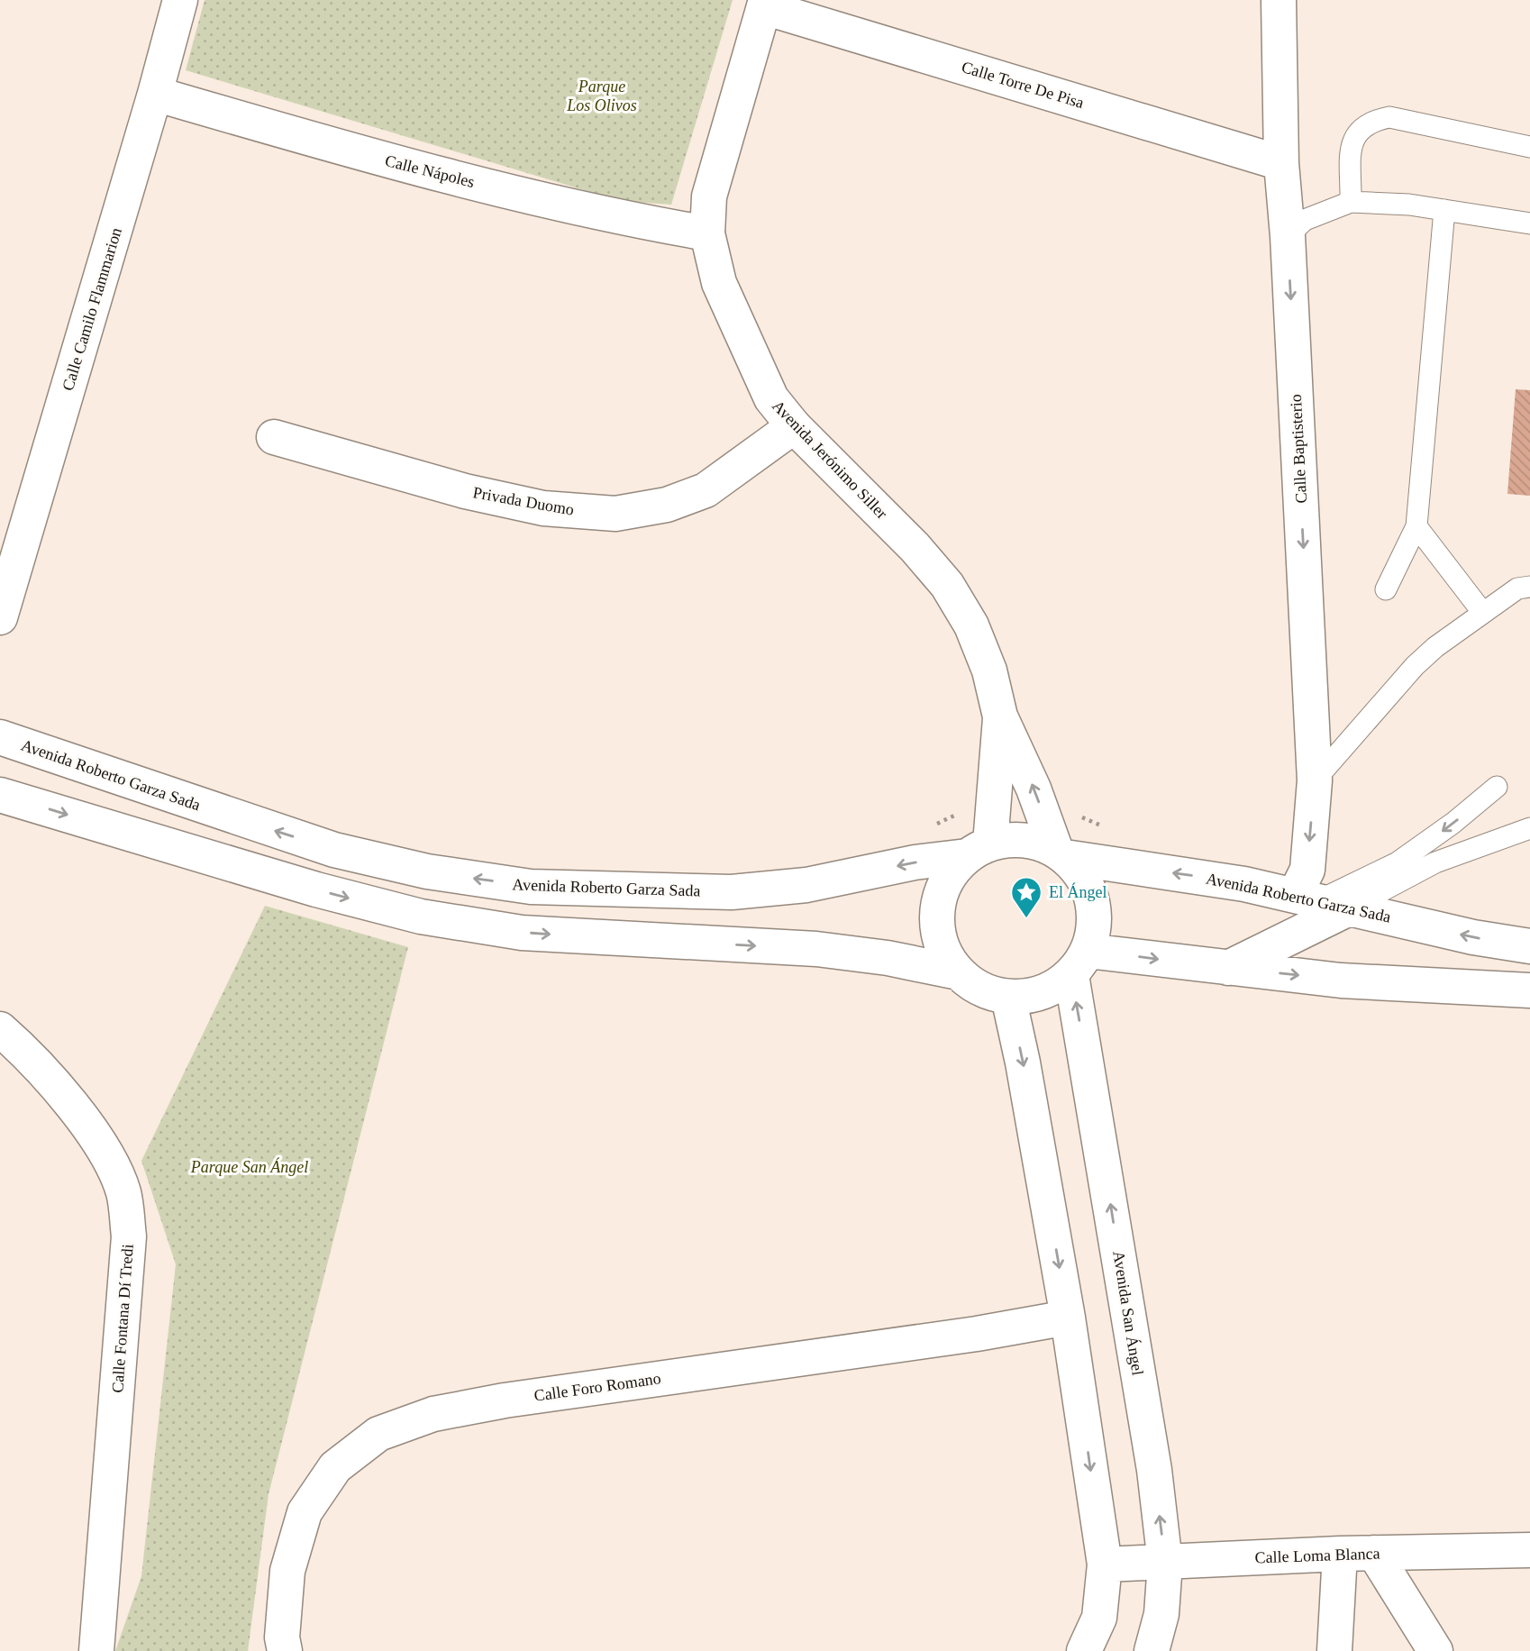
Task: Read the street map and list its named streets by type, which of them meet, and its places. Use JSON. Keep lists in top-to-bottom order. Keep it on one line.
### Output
{"streets":{"street":["Calle Torre De Pisa","Calle Nápoles","Calle Camilo Flammarion","Calle Baptisterio","Avenida Jerónimo Siller","Privada Duomo","Avenida Roberto Garza Sada","Avenida San Ángel","Calle Fontana Dí Tredi","Calle Foro Romano","Calle Loma Blanca"]},"crossings":[["Calle Torre De Pisa","Calle Baptisterio"],["Calle Torre De Pisa","Avenida Jerónimo Siller"],["Calle Nápoles","Calle Camilo Flammarion"],["Calle Nápoles","Avenida Jerónimo Siller"],["Calle Baptisterio","Avenida Roberto Garza Sada"],["Avenida Jerónimo Siller","Privada Duomo"],["Avenida Jerónimo Siller","Avenida Roberto Garza Sada"],["Avenida Jerónimo Siller","Avenida San Ángel"],["Avenida Roberto Garza Sada","Avenida San Ángel"],["Avenida San Ángel","Calle Loma Blanca"]],"one_way":["Calle Baptisterio"],"parks":["Parque Los Olivos","Parque San Ángel"],"places":{"place":["El Ángel"]}}
